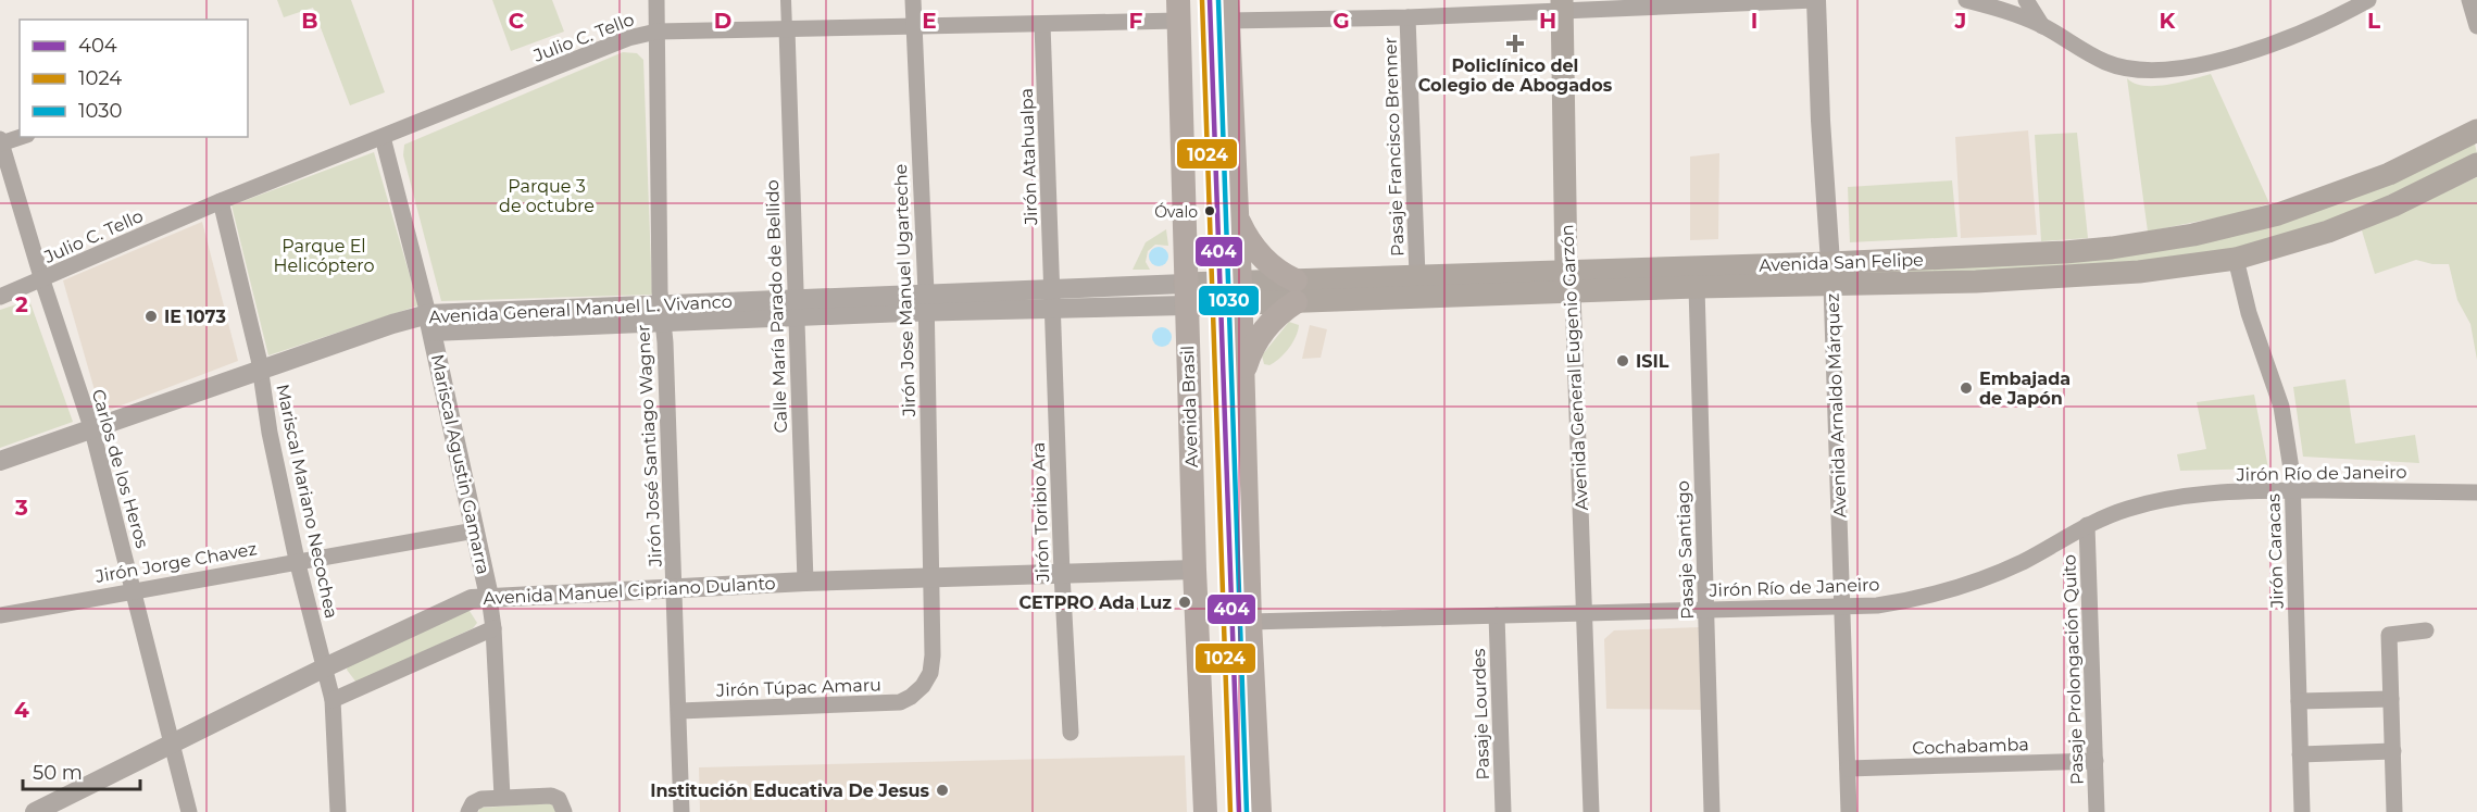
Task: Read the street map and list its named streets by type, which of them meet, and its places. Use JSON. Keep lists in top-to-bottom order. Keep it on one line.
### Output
{"streets":{"main road":["Avenida San Felipe","Avenida General Eugenio Garzón","Avenida Brasil"],"street":["Julio C. Tello","Pasaje Francisco Brenner","Jirón Atahualpa","Jirón Jose Manuel Ugarteche","Calle María Parado de Bellido","Avenida General Manuel L. Vivanco","Avenida Arnaldo Márquez","Jirón José Santiago Wagner","Mariscal Agustin Gamarra","Carlos de los Heros","Jirón Río de Janeiro","Mariscal Mariano Necochea","Jirón Toribio Ara","Pasaje Santiago","Jirón Caracas","Jirón Jorge Chavez","Avenida Manuel Cipriano Dulanto","Pasaje Prolongación Quito","Jirón Túpac Amaru","Pasaje Lourdes","Cochabamba"]},"crossings":[["Julio C. Tello","Jirón Atahualpa"],["Julio C. Tello","Jirón Jose Manuel Ugarteche"],["Julio C. Tello","Calle María Parado de Bellido"],["Julio C. Tello","Avenida Brasil"],["Julio C. Tello","Jirón José Santiago Wagner"],["Julio C. Tello","Mariscal Agustin Gamarra"],["Julio C. Tello","Carlos de los Heros"],["Julio C. Tello","Mariscal Mariano Necochea"],["Pasaje Francisco Brenner","Avenida San Felipe"],["Jirón Atahualpa","Avenida General Manuel L. Vivanco"],["Jirón Atahualpa","Jirón Toribio Ara"],["Avenida San Felipe","Avenida General Manuel L. Vivanco"],["Avenida San Felipe","Avenida General Eugenio Garzón"],["Avenida San Felipe","Avenida Arnaldo Márquez"],["Avenida San Felipe","Avenida Brasil"],["Avenida San Felipe","Pasaje Santiago"],["Avenida San Felipe","Jirón Caracas"],["Jirón Jose Manuel Ugarteche","Avenida General Manuel L. Vivanco"],["Jirón Jose Manuel Ugarteche","Avenida Manuel Cipriano Dulanto"],["Jirón Jose Manuel Ugarteche","Jirón Túpac Amaru"],["Calle María Parado de Bellido","Avenida General Manuel L. Vivanco"],["Calle María Parado de Bellido","Avenida Manuel Cipriano Dulanto"],["Avenida General Manuel L. Vivanco","Avenida Brasil"],["Avenida General Manuel L. Vivanco","Jirón José Santiago Wagner"],["Avenida General Manuel L. Vivanco","Mariscal Agustin Gamarra"],["Avenida General Manuel L. Vivanco","Carlos de los Heros"],["Avenida General Manuel L. Vivanco","Mariscal Mariano Necochea"],["Avenida General Manuel L. Vivanco","Jirón Toribio Ara"],["Avenida General Eugenio Garzón","Jirón Río de Janeiro"],["Avenida Arnaldo Márquez","Jirón Río de Janeiro"],["Avenida Arnaldo Márquez","Cochabamba"],["Avenida Brasil","Avenida Manuel Cipriano Dulanto"],["Jirón José Santiago Wagner","Avenida Manuel Cipriano Dulanto"],["Jirón José Santiago Wagner","Jirón Túpac Amaru"],["Mariscal Agustin Gamarra","Jirón Jorge Chavez"],["Mariscal Agustin Gamarra","Avenida Manuel Cipriano Dulanto"],["Carlos de los Heros","Jirón Jorge Chavez"],["Carlos de los Heros","Avenida Manuel Cipriano Dulanto"],["Jirón Río de Janeiro","Pasaje Santiago"],["Jirón Río de Janeiro","Jirón Caracas"],["Jirón Río de Janeiro","Pasaje Prolongación Quito"],["Jirón Río de Janeiro","Pasaje Lourdes"],["Mariscal Mariano Necochea","Jirón Jorge Chavez"],["Mariscal Mariano Necochea","Avenida Manuel Cipriano Dulanto"],["Jirón Toribio Ara","Avenida Manuel Cipriano Dulanto"],["Avenida Manuel Cipriano Dulanto","Jirón Túpac Amaru"],["Pasaje Prolongación Quito","Cochabamba"]],"parks":["Parque 3 de octubre","Parque El Helicóptero"],"places":{"health":["Policlínico del Colegio de Abogados"],"other":["Óvalo","IE 1073","ISIL","Embajada de Japón","CETPRO Ada Luz","Institución Educativa De Jesus"]},"lines":["transit line 404","transit line 1024","transit line 1030"],"legend":["404","1024","1030"],"scale_bar":"50 m","grid":{"columns":["B","C","D","E","F","G","H","I","J","K","L"],"rows":["2","3","4"]}}
